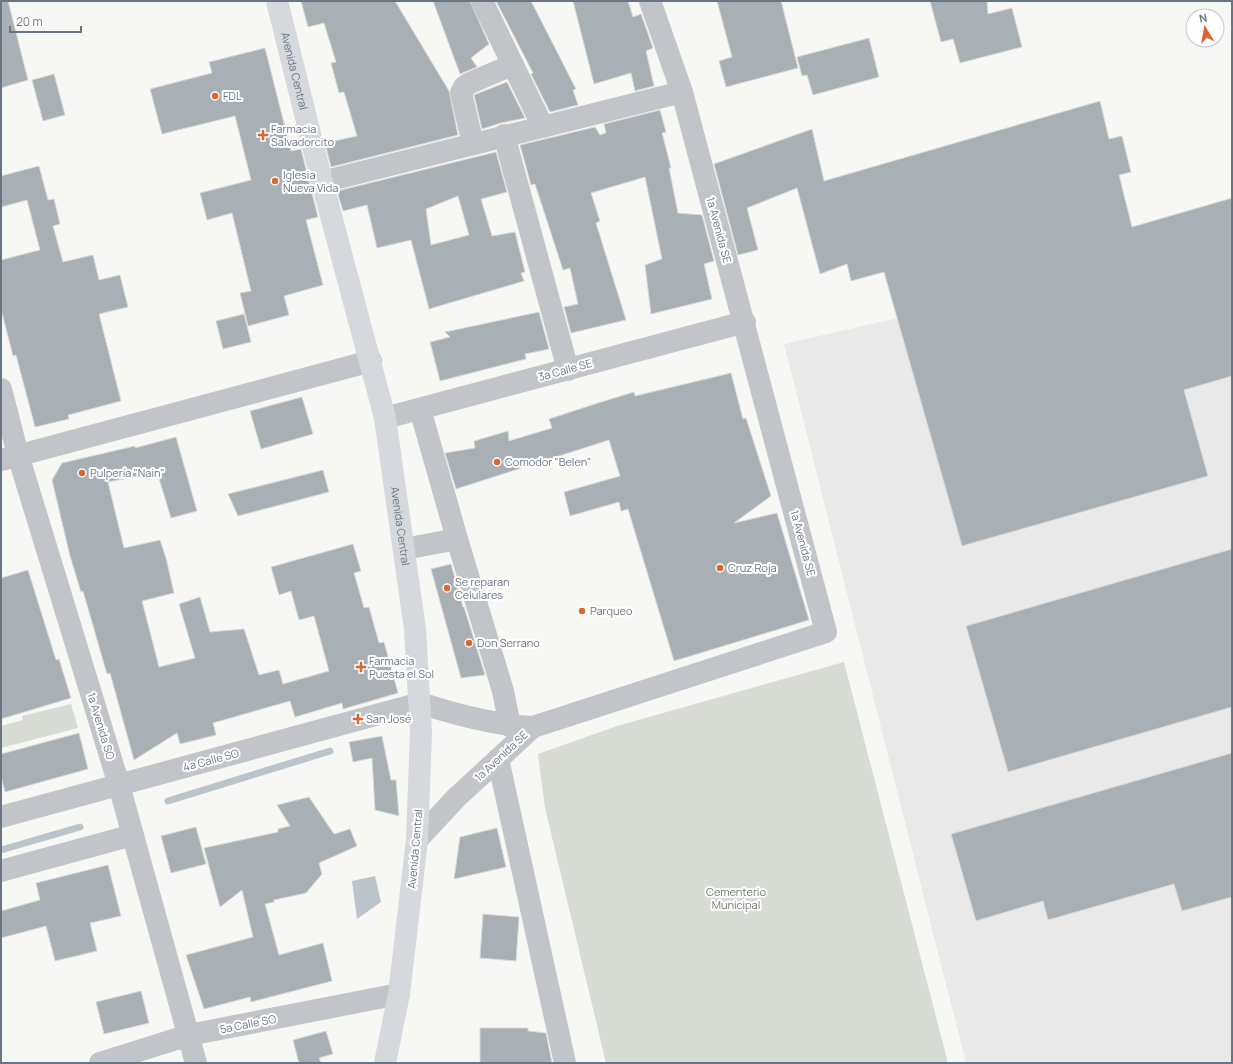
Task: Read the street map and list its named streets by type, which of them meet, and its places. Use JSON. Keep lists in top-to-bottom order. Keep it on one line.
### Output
{"streets":{"main road":["Avenida Central"],"street":["1a Avenida SE","3a Calle SE","1a Avenida SO","4a Calle SO","5a Calle SO"]},"crossings":[["Avenida Central","1a Avenida SE"],["Avenida Central","3a Calle SE"],["Avenida Central","4a Calle SO"],["Avenida Central","5a Calle SO"],["1a Avenida SE","3a Calle SE"],["1a Avenida SO","4a Calle SO"],["1a Avenida SO","5a Calle SO"]],"parks":["Cementerio Municipal"],"places":{"other":["FDL","Iglesia Nueva Vida","Comodor \"Belen\"","Pulpería \"Nain\"","Cruz Roja","Se reparan Celulares","Parqueo","Don Serrano"],"health":["Farmacia Salvadorcito","Farmacia Puesta el Sol","San José"]},"scale_bar":"20 m","north":"top"}
